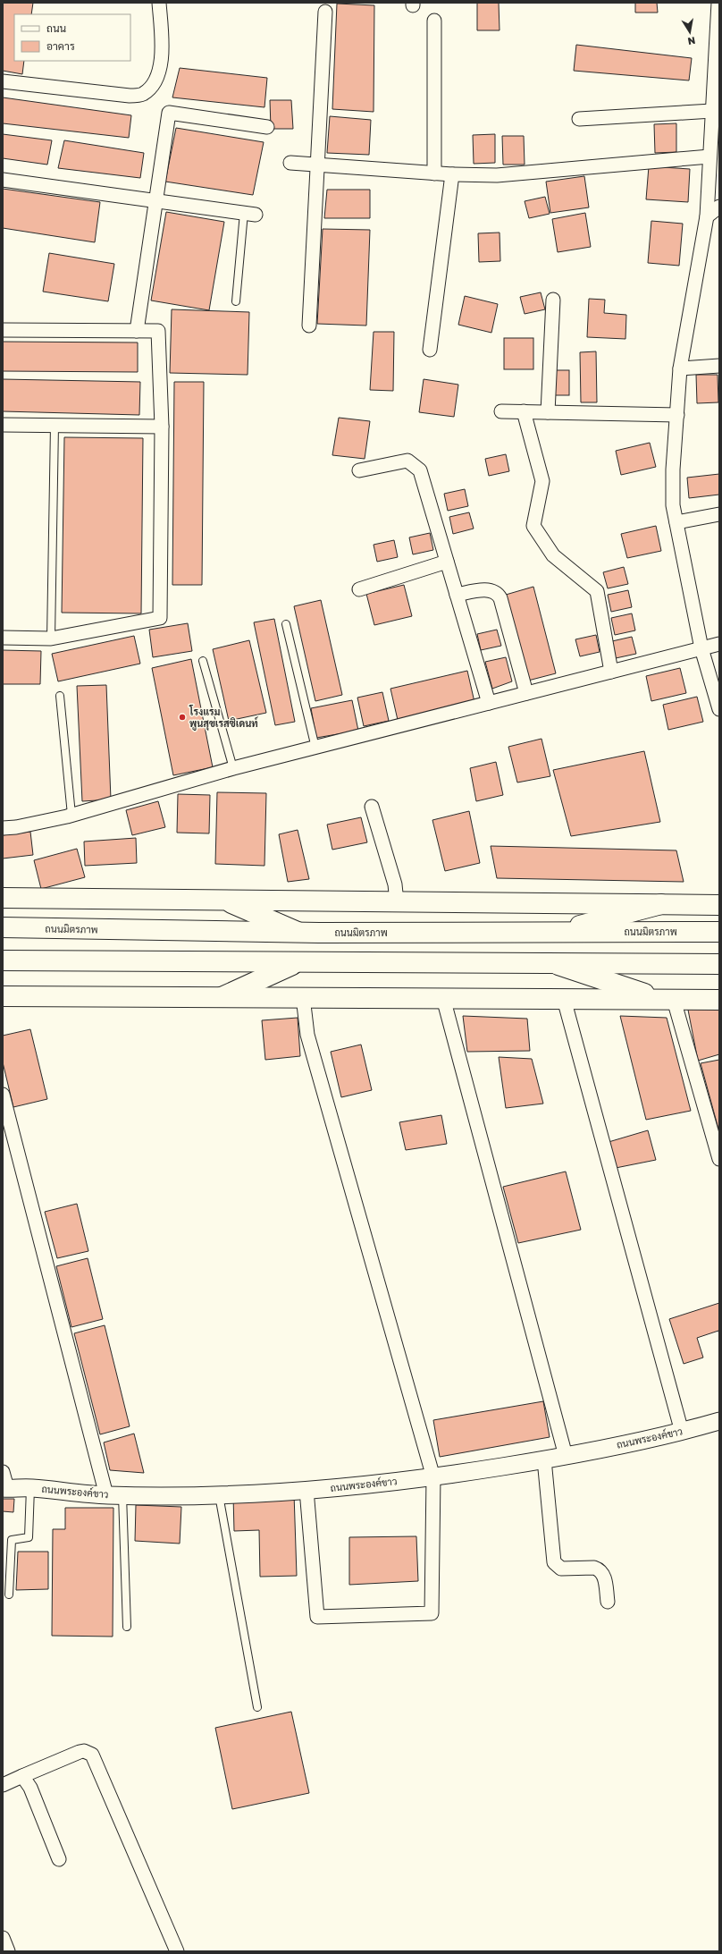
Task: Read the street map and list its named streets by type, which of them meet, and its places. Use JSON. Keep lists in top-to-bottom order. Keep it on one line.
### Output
{"streets":{"main road":["ถนนมิตรภาพ"],"street":["ถนนพระองค์ขาว"]},"places":["โรงแรม พูนสุขเรสซิเดนท์"],"legend":["ถนน","อาคาร"],"north":"bottom"}
